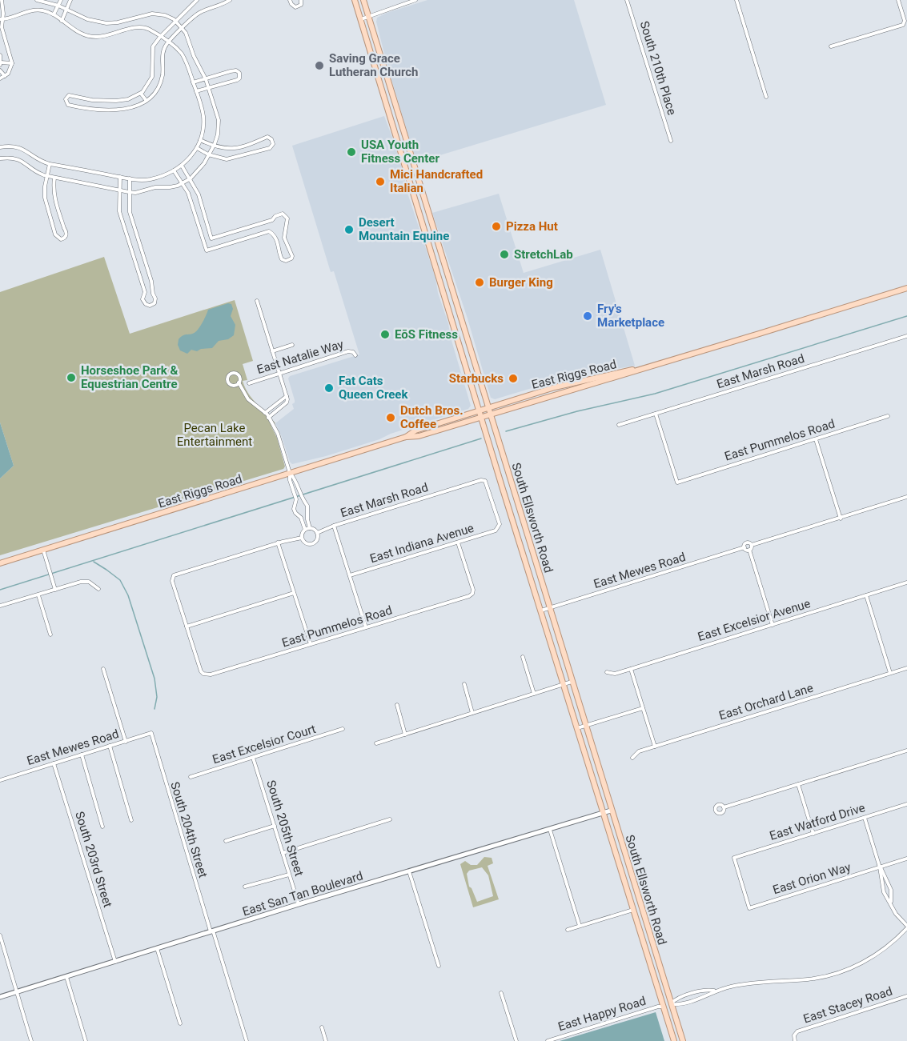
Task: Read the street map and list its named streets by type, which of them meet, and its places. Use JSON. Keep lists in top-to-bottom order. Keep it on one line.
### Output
{"streets":{"main road":["East Riggs Road","South Ellsworth Road"],"street":["South 210th Place","East Natalie Way","East Marsh Road","East Pummelos Road","East Indiana Avenue","East Mewes Road","East Excelsior Avenue","East Orchard Lane","East Excelsior Court","East Watford Drive","South 205th Street","South 204th Street","South 203rd Street","East Orion Way","East San Tan Boulevard","East Stacey Road","East Happy Road"]},"crossings":[["East Marsh Road","East Pummelos Road"],["East Marsh Road","East Indiana Avenue"],["East Riggs Road","South Ellsworth Road"],["East Pummelos Road","East Indiana Avenue"],["South Ellsworth Road","East Mewes Road"],["South Ellsworth Road","East San Tan Boulevard"],["South Ellsworth Road","East Happy Road"],["East Mewes Road","South 204th Street"],["East Mewes Road","South 203rd Street"],["East Excelsior Court","South 205th Street"],["East Watford Drive","East Orion Way"],["South 205th Street","East San Tan Boulevard"],["South 204th Street","East San Tan Boulevard"],["South 203rd Street","East San Tan Boulevard"]],"parks":["Pecan Lake Entertainment"],"places":["Saving Grace Lutheran Church","USA Youth Fitness Center","Mici Handcrafted Italian","Pizza Hut","Desert Mountain Equine","StretchLab","Burger King","Fry's Marketplace","EōS Fitness","Horseshoe Park & Equestrian Centre","Starbucks","Fat Cats Queen Creek","Dutch Bros. Coffee"]}
